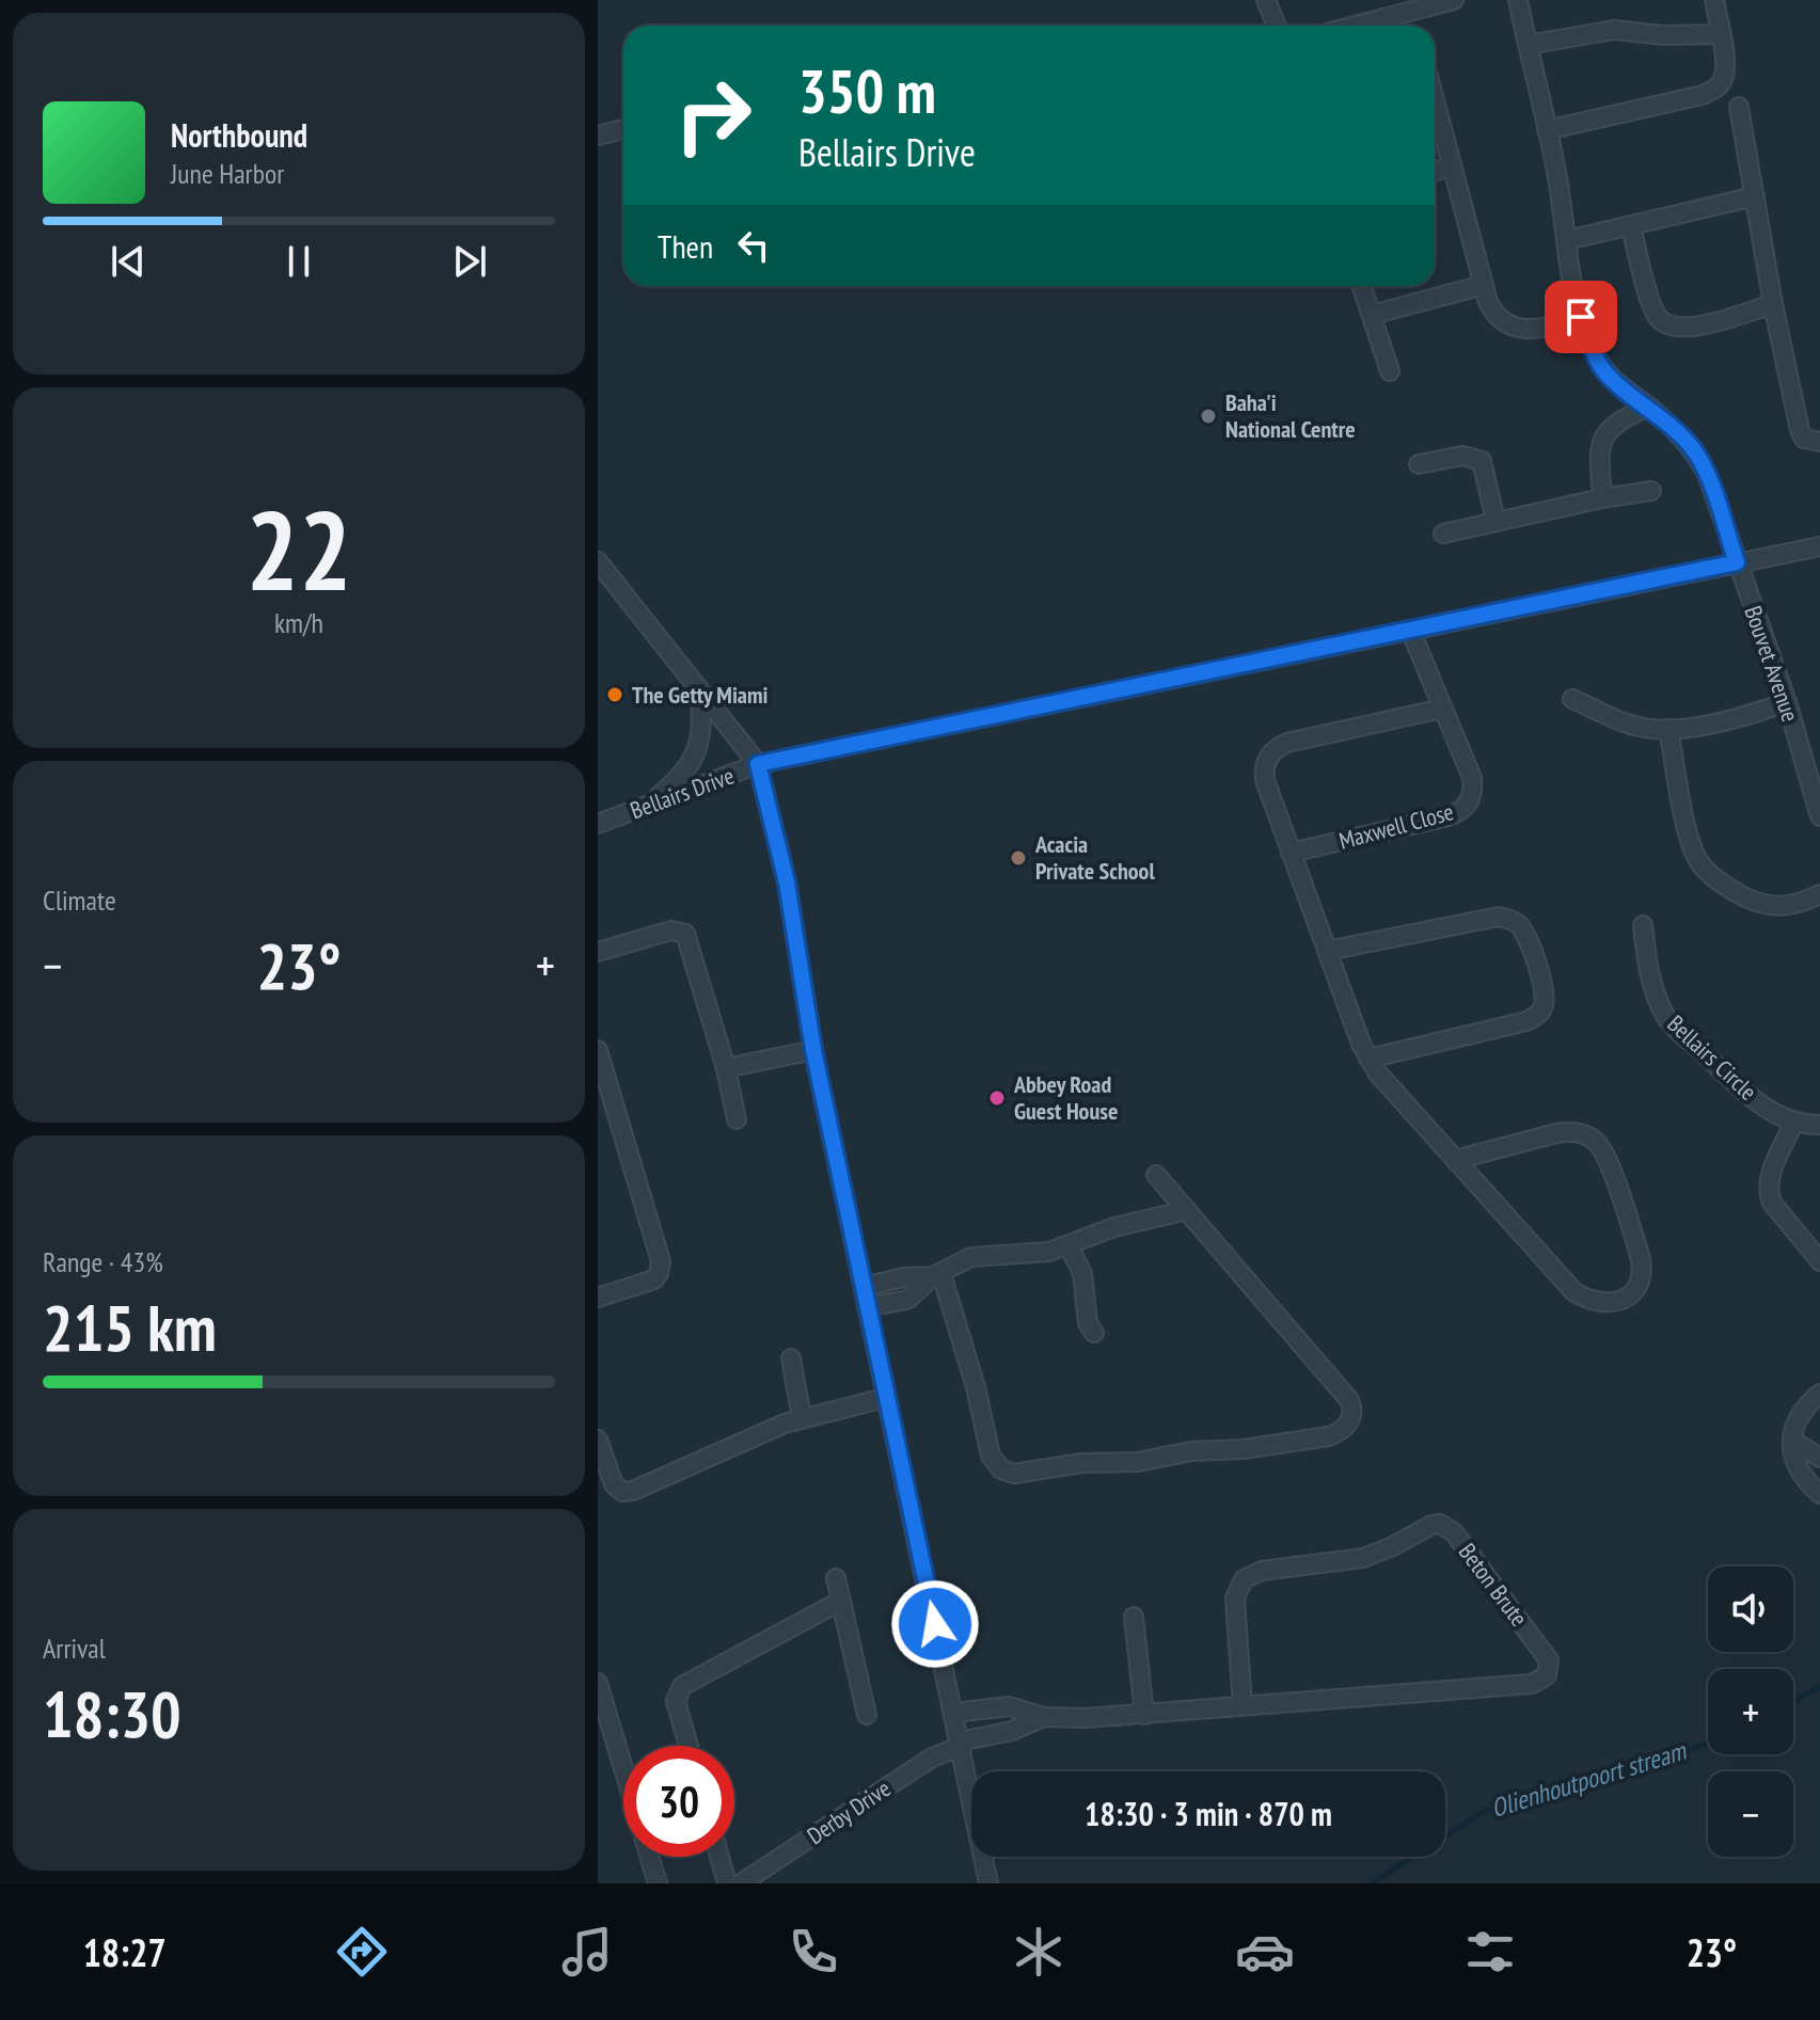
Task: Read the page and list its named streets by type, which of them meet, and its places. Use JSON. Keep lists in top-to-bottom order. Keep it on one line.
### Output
{"streets":{"street":["Bouvet Avenue","Bellairs Drive","Maxwell Close","Bellairs Circle","Beton Brute","Derby Drive"]},"crossings":[["Bouvet Avenue","Bellairs Drive"],["Bellairs Drive","Maxwell Close"],["Beton Brute","Derby Drive"]],"water":["Olienhoutpoort stream"],"places":["Baha'i National Centre","The Getty Miami","Acacia Private School","Abbey Road Guest House"],"page":{"turn":["350 m","Bellairs Drive"],"song":["Northbound","June Harbor"],"then":"Then","tile":[["22","km/h"],"Climate",["Range · 43%","215 km"],["Arrival","18:30"]],"heat":["−","23°","+"],"map_buttons":["+","−"],"limit":"30","trip":"18:30 · 3 min · 870 m","tabs":["18:27","23°"]}}
